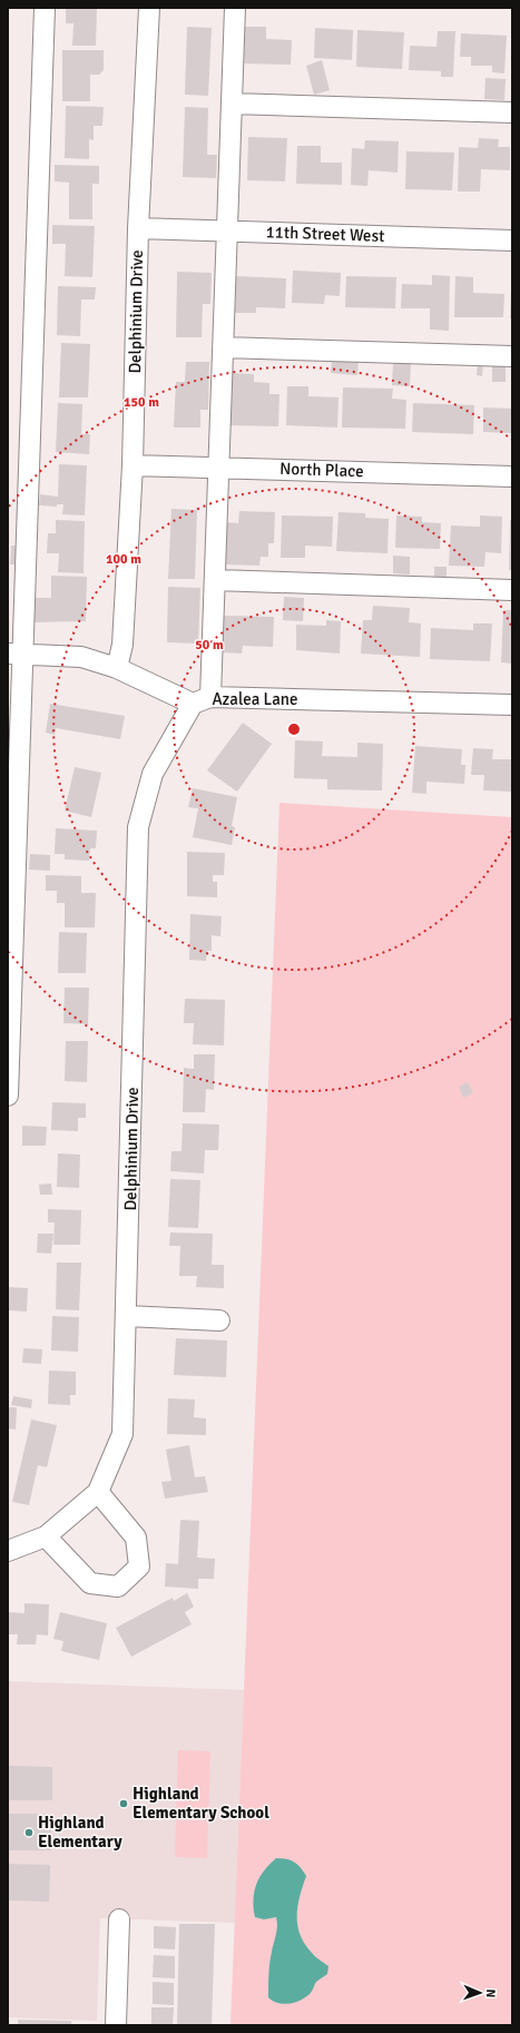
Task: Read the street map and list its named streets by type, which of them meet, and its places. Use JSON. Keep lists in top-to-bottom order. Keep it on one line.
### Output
{"streets":{"street":["11th Street West","Delphinium Drive","North Place","Azalea Lane"]},"crossings":[["11th Street West","Delphinium Drive"],["Delphinium Drive","North Place"],["Delphinium Drive","Azalea Lane"]],"places":["Highland Elementary School","Highland Elementary"],"north":"right","rings":["150 m","100 m","50 m"]}
